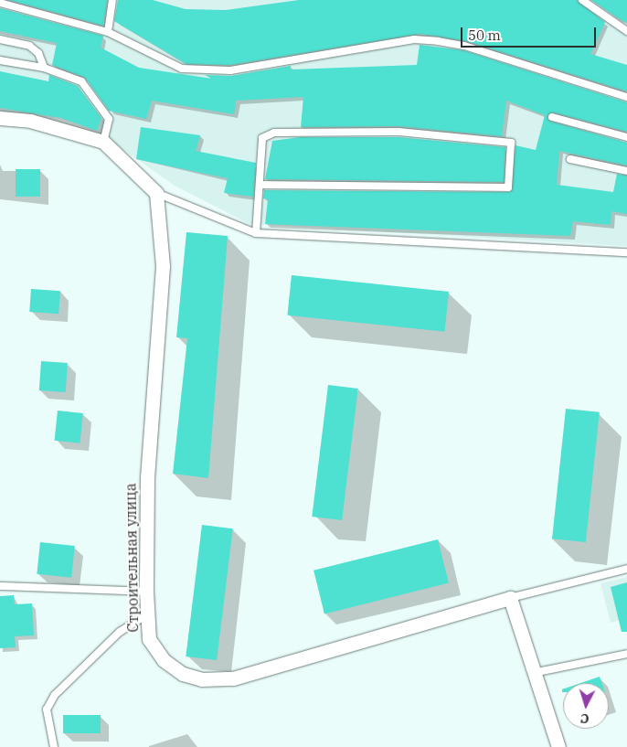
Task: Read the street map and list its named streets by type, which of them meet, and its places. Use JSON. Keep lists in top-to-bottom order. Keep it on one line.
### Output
{"streets":{"street":["Строительная улица"]},"scale_bar":"50 m","north":"bottom"}
